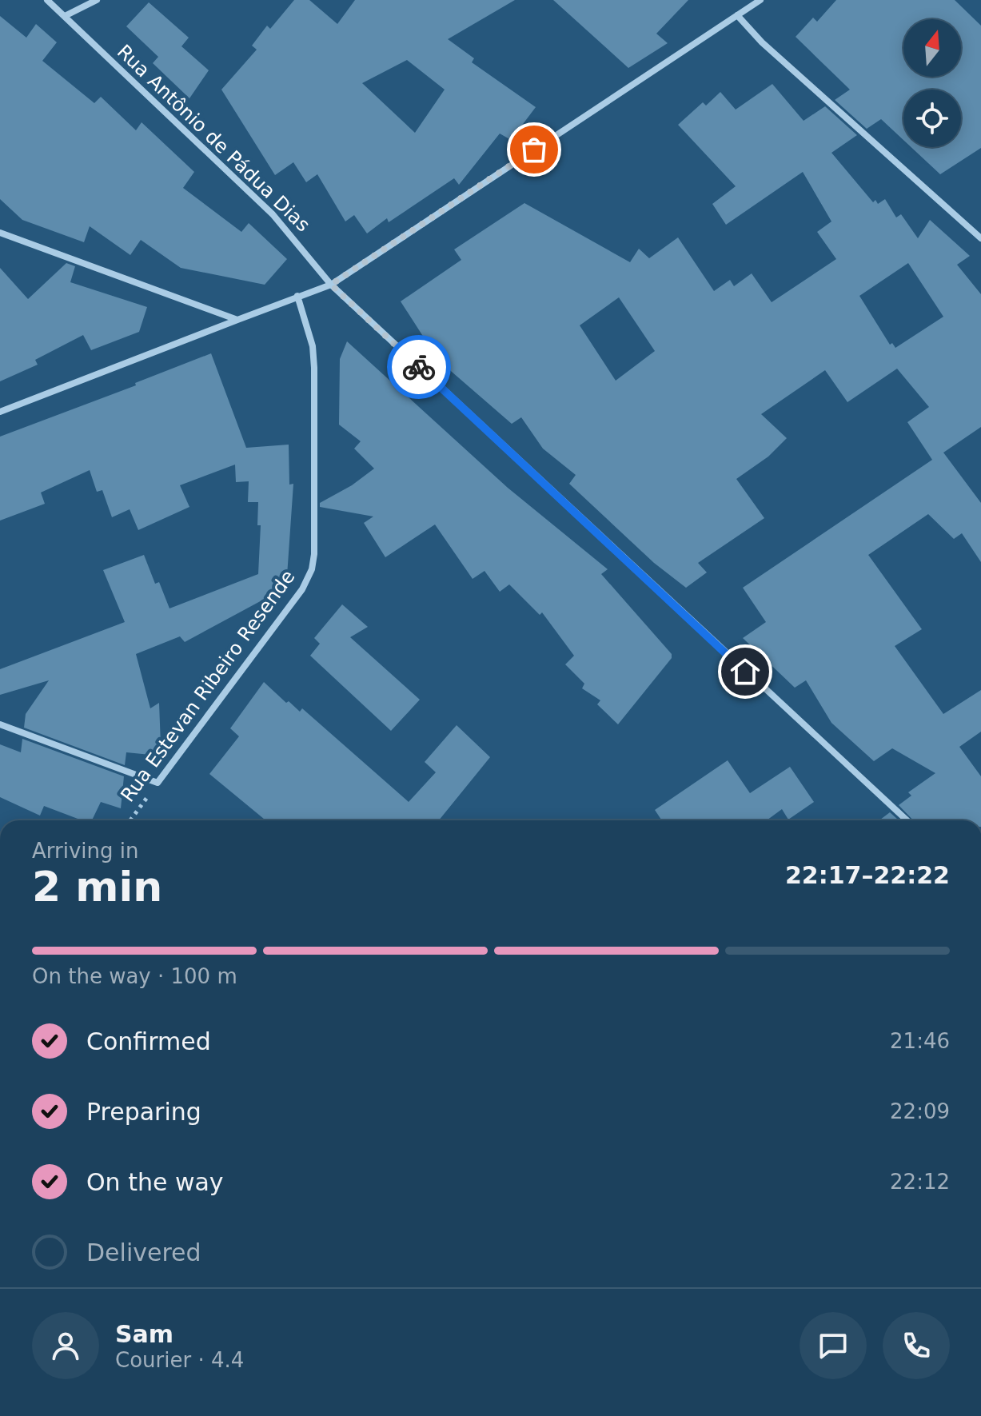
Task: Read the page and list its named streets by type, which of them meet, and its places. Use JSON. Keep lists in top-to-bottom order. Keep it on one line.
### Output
{"streets":{"street":["Rua Antônio de Pádua Dias","Rua Estevan Ribeiro Resende"]},"north":"top","page":{"heading":["2 min","Arriving in","22:17–22:22"],"panel":["Sam","Courier · 4.4"],"bar":"On the way · 100 m","list":[["Confirmed","21:46"],["Preparing","22:09"],["On the way","22:12"],"Delivered"]}}
